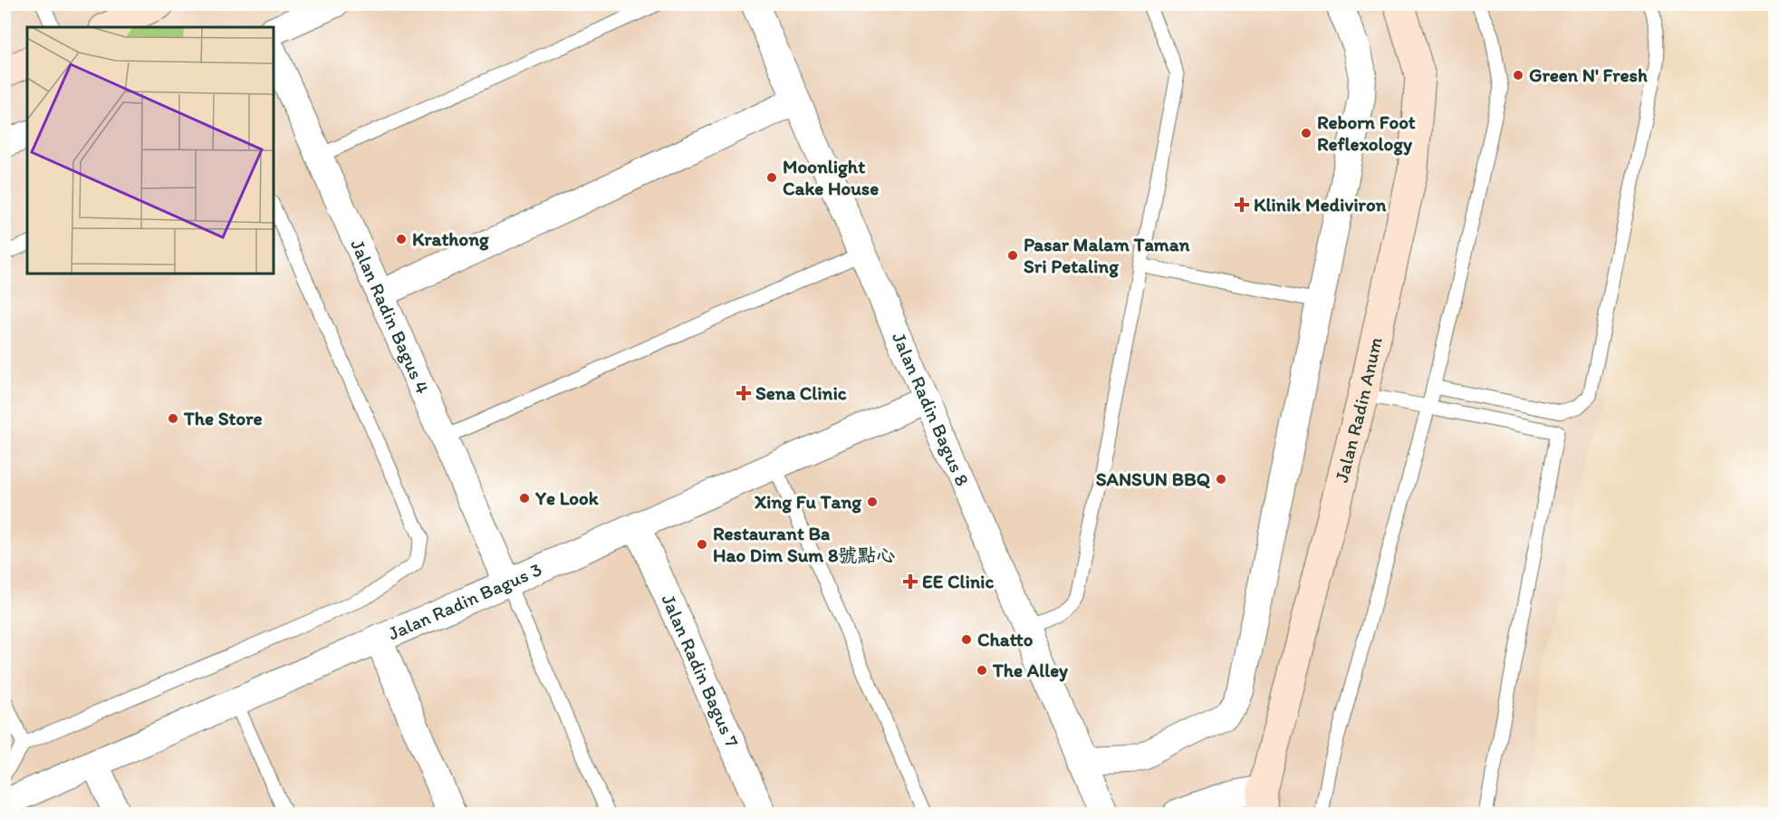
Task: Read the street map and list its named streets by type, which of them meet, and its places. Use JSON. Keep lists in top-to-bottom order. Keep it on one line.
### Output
{"streets":{"street":["Jalan Radin Bagus 4","Jalan Radin Bagus 8","Jalan Radin Anum","Jalan Radin Bagus 3","Jalan Radin Bagus 7"]},"crossings":[["Jalan Radin Bagus 4","Jalan Radin Bagus 3"],["Jalan Radin Bagus 8","Jalan Radin Bagus 3"],["Jalan Radin Bagus 3","Jalan Radin Bagus 7"]],"places":{"other":["Green N' Fresh","Reborn Foot Reflexology","Moonlight Cake House","Krathong","Pasar Malam Taman Sri Petaling","The Store","SANSUN BBQ","Ye Look","Xing Fu Tang","Restaurant Ba Hao Dim Sum 8號點心","Chatto","The Alley"],"health":["Klinik Mediviron","Sena Clinic","EE Clinic"]}}
